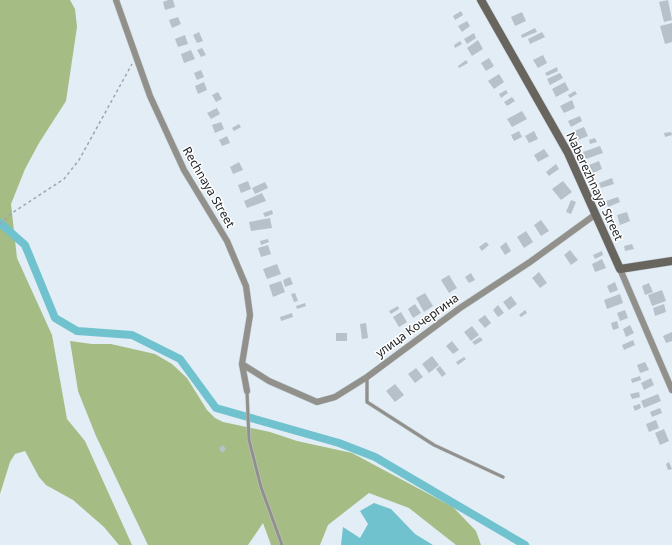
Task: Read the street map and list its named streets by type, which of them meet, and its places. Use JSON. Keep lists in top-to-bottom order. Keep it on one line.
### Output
{"streets":{"street":["Naberezhnaya Street","Rechnaya Street","улица Кочергина"]},"crossings":[["Naberezhnaya Street","улица Кочергина"],["Rechnaya Street","улица Кочергина"]]}
